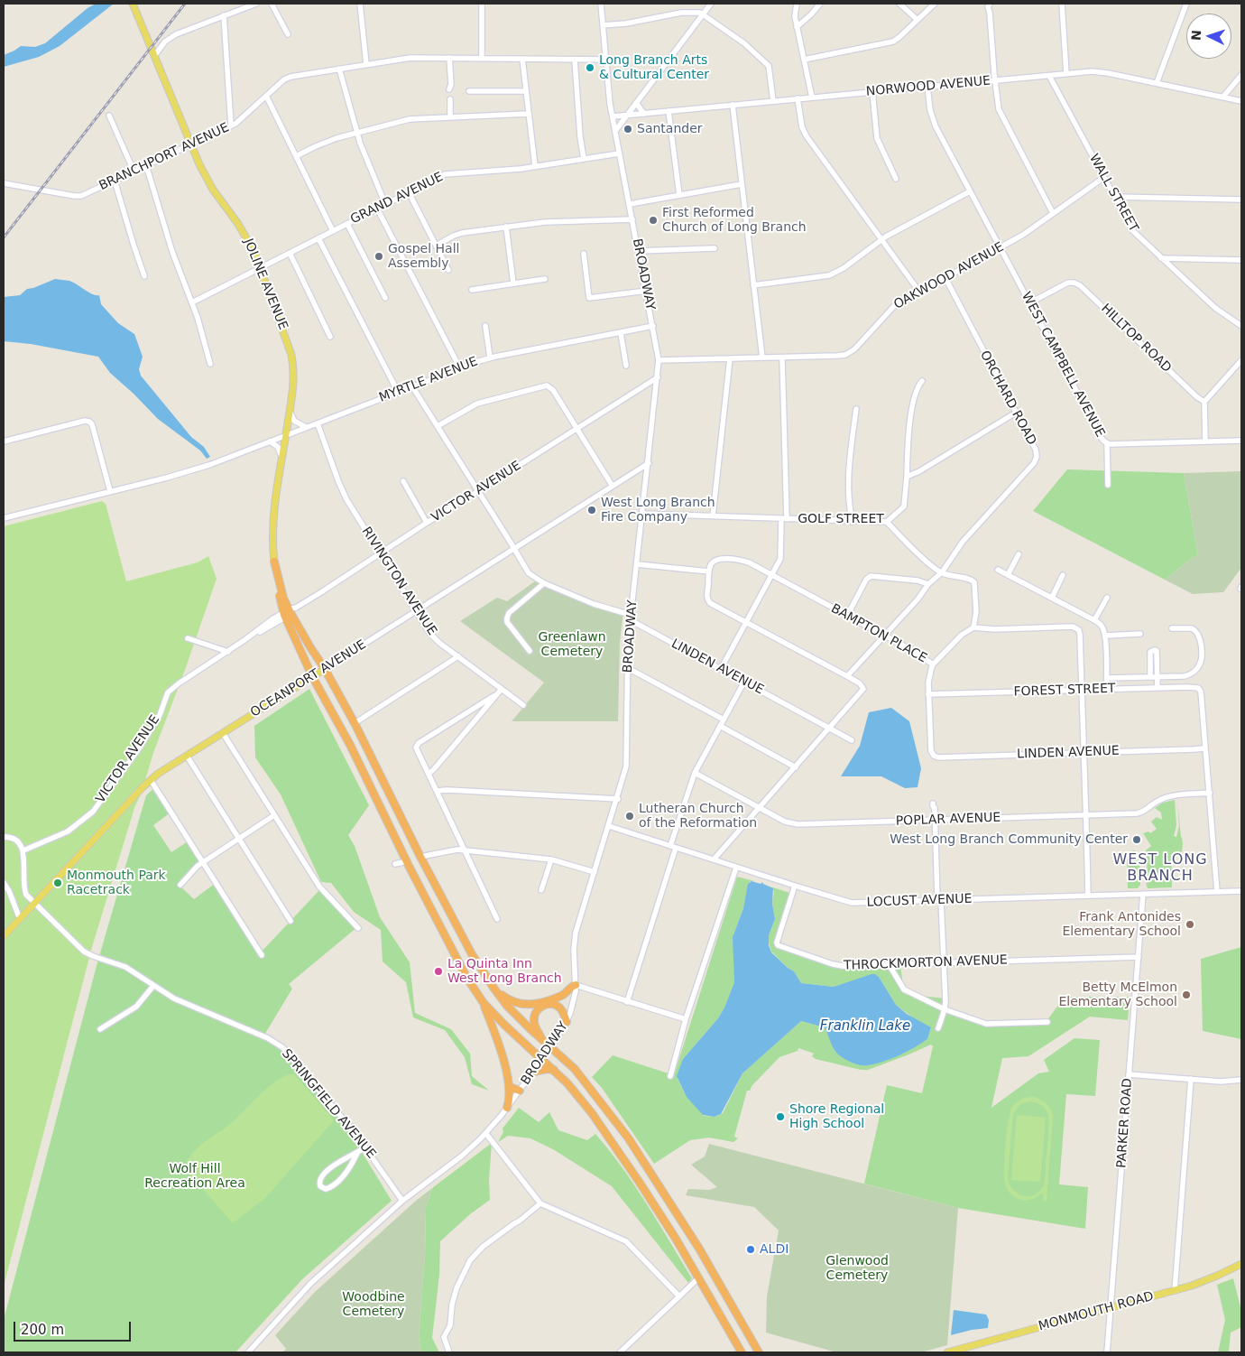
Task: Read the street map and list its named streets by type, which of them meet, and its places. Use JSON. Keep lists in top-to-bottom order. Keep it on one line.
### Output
{"streets":{"main road":["JOLINE AVENUE","OCEANPORT AVENUE","MONMOUTH ROAD"],"street":["NORWOOD AVENUE","BRANCHPORT AVENUE","WALL STREET","GRAND AVENUE","BROADWAY","OAKWOOD AVENUE","HILLTOP ROAD","WEST CAMPBELL AVENUE","MYRTLE AVENUE","ORCHARD ROAD","VICTOR AVENUE","GOLF STREET","RIVINGTON AVENUE","BAMPTON PLACE","LINDEN AVENUE","FOREST STREET","POPLAR AVENUE","LOCUST AVENUE","THROCKMORTON AVENUE","SPRINGFIELD AVENUE","PARKER ROAD"]},"crossings":[["NORWOOD AVENUE","WALL STREET"],["NORWOOD AVENUE","BROADWAY"],["NORWOOD AVENUE","WEST CAMPBELL AVENUE"],["BRANCHPORT AVENUE","BROADWAY"],["BRANCHPORT AVENUE","JOLINE AVENUE"],["WALL STREET","OAKWOOD AVENUE"],["GRAND AVENUE","BROADWAY"],["GRAND AVENUE","JOLINE AVENUE"],["BROADWAY","OAKWOOD AVENUE"],["BROADWAY","MYRTLE AVENUE"],["BROADWAY","VICTOR AVENUE"],["BROADWAY","GOLF STREET"],["BROADWAY","LINDEN AVENUE"],["BROADWAY","OCEANPORT AVENUE"],["BROADWAY","LOCUST AVENUE"],["BROADWAY","SPRINGFIELD AVENUE"],["OAKWOOD AVENUE","WEST CAMPBELL AVENUE"],["OAKWOOD AVENUE","ORCHARD ROAD"],["JOLINE AVENUE","MYRTLE AVENUE"],["HILLTOP ROAD","WEST CAMPBELL AVENUE"],["MYRTLE AVENUE","RIVINGTON AVENUE"],["MYRTLE AVENUE","LINDEN AVENUE"],["ORCHARD ROAD","BAMPTON PLACE"],["VICTOR AVENUE","RIVINGTON AVENUE"],["VICTOR AVENUE","LINDEN AVENUE"],["VICTOR AVENUE","SPRINGFIELD AVENUE"],["RIVINGTON AVENUE","OCEANPORT AVENUE"],["LINDEN AVENUE","OCEANPORT AVENUE"],["LINDEN AVENUE","FOREST STREET"],["OCEANPORT AVENUE","SPRINGFIELD AVENUE"],["LOCUST AVENUE","THROCKMORTON AVENUE"],["LOCUST AVENUE","PARKER ROAD"],["THROCKMORTON AVENUE","PARKER ROAD"],["PARKER ROAD","MONMOUTH ROAD"]],"districts":["WEST LONG BRANCH"],"water":["Franklin Lake"],"parks":["Greenlawn Cemetery","Wolf Hill Recreation Area","Glenwood Cemetery","Woodbine Cemetery"],"places":["Long Branch Arts & Cultural Center","Santander","First Reformed Church of Long Branch","Gospel Hall Assembly","West Long Branch Fire Company","Lutheran Church of the Reformation","West Long Branch Community Center","Monmouth Park Racetrack","Frank Antonides Elementary School","La Quinta Inn West Long Branch","Betty McElmon Elementary School","Shore Regional High School","ALDI"],"scale_bar":"200 m","north":"left"}
